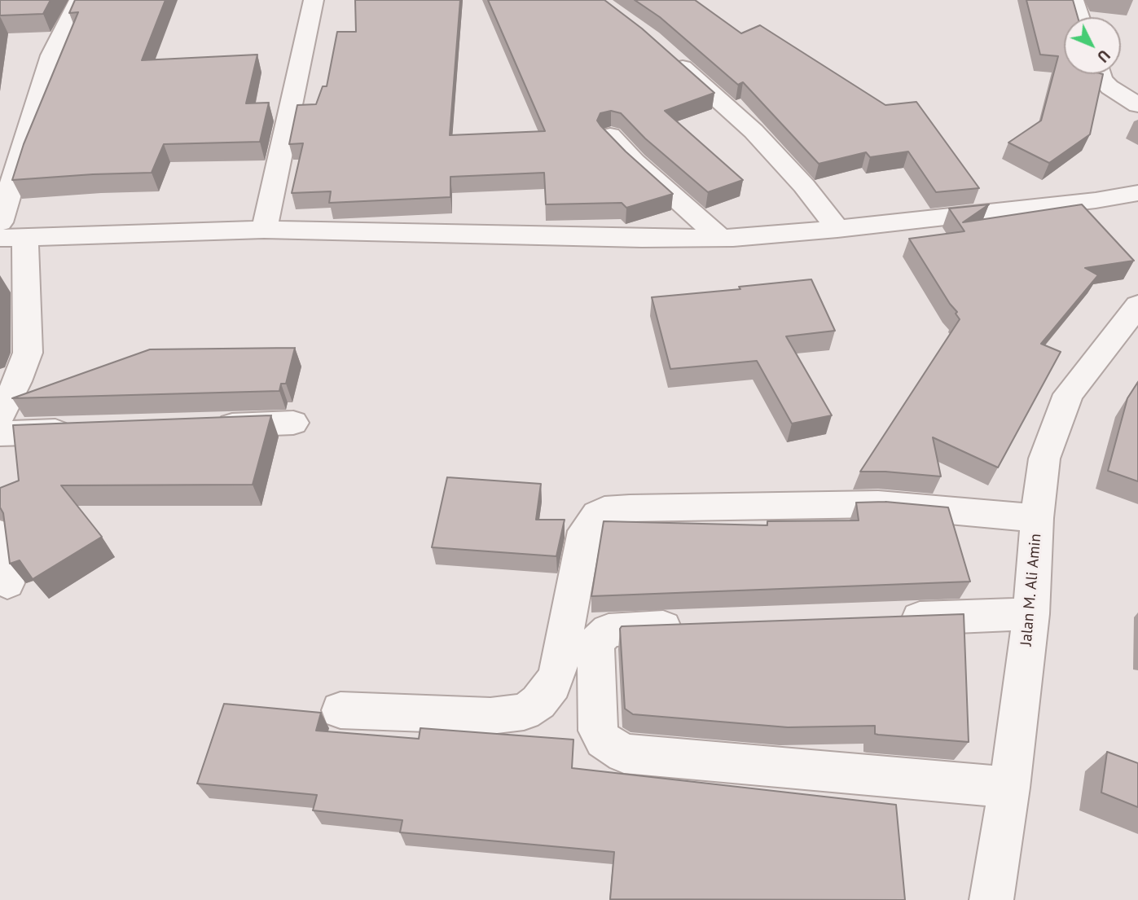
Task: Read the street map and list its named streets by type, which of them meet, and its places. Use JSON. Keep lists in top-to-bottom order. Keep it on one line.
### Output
{"streets":{"street":["Jalan M. Ali Amin"]},"north":"bottom right"}
